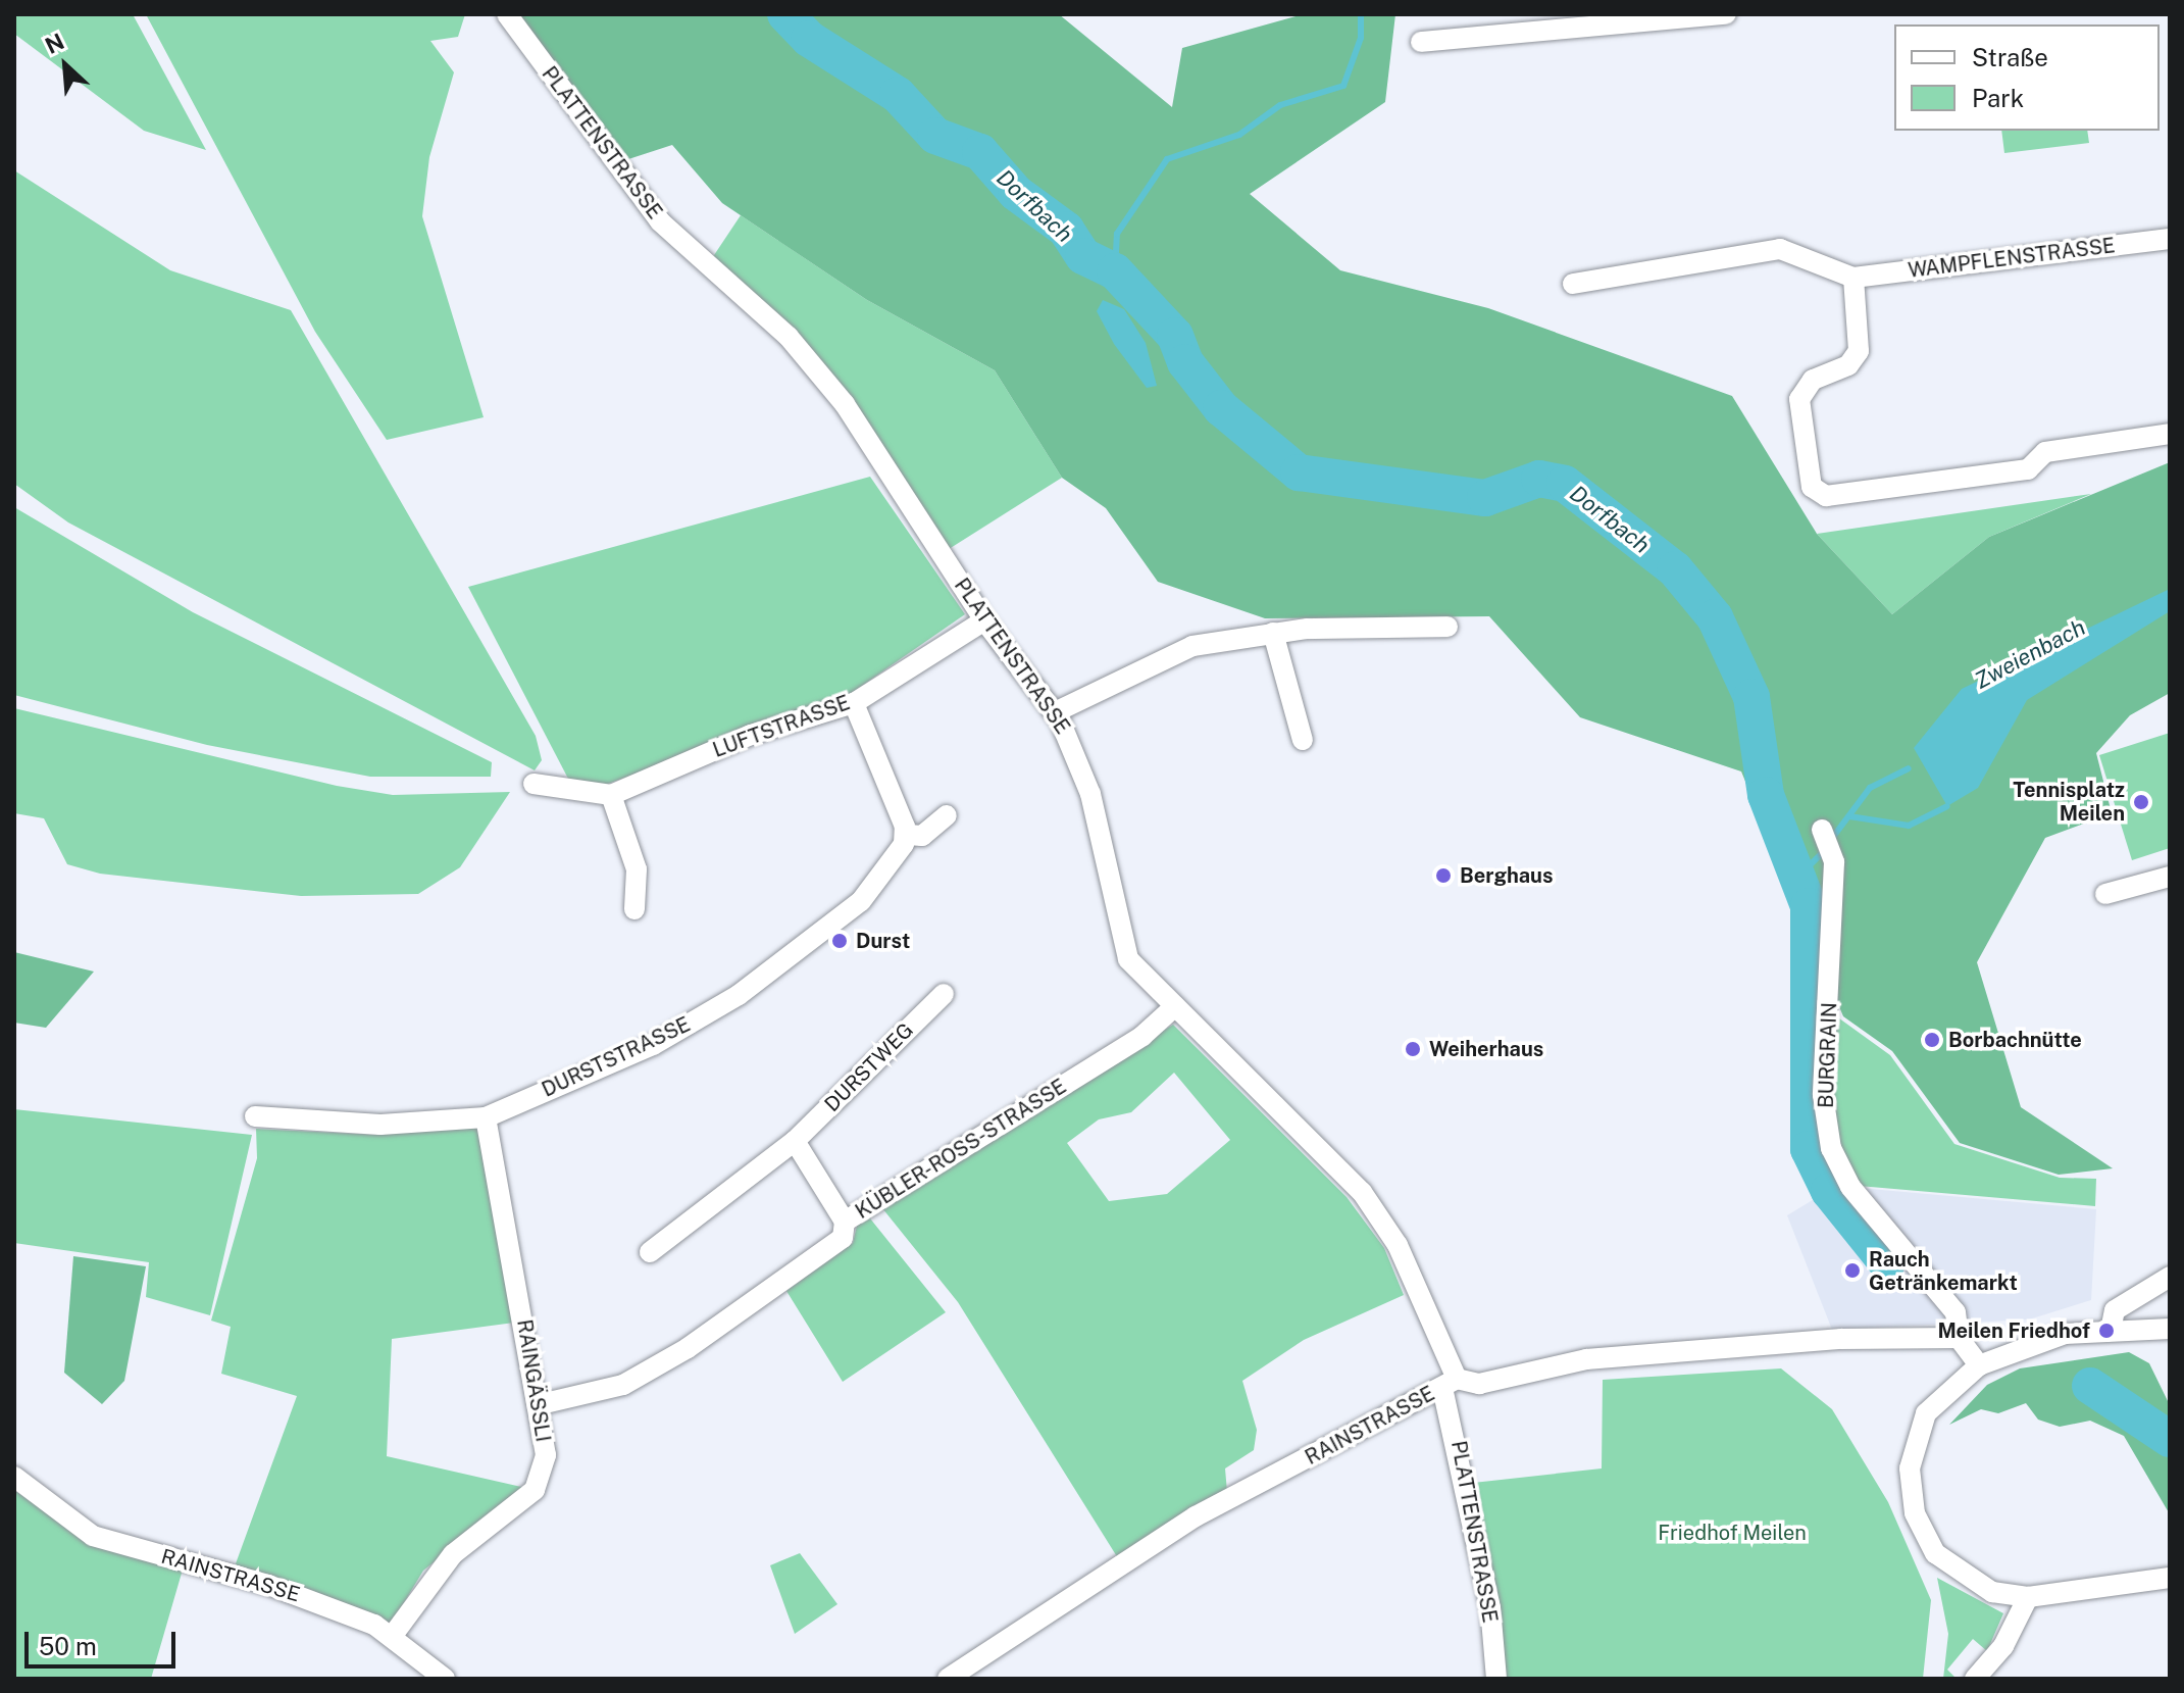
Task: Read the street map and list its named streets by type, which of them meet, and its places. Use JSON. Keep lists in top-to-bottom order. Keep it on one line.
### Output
{"streets":{"street":["PLATTENSTRASSE","WAMPFLENSTRASSE","LUFTSTRASSE","BURGRAIN","DURSTSTRASSE","DURSTWEG","KÜBLER-ROSS-STRASSE","RAINGÄSSLI","RAINSTRASSE"]},"crossings":[["PLATTENSTRASSE","LUFTSTRASSE"],["PLATTENSTRASSE","KÜBLER-ROSS-STRASSE"],["PLATTENSTRASSE","RAINSTRASSE"],["BURGRAIN","RAINSTRASSE"],["DURSTSTRASSE","RAINGÄSSLI"],["KÜBLER-ROSS-STRASSE","RAINGÄSSLI"],["RAINGÄSSLI","RAINSTRASSE"]],"water":["Dorfbach","Zweienbach"],"parks":["Friedhof Meilen"],"places":["Tennisplatz Meilen","Berghaus","Durst","Borbachnütte","Weiherhaus","Rauch Getränkemarkt","Meilen Friedhof"],"legend":["Straße","Park"],"scale_bar":"50 m","north":"top left"}
